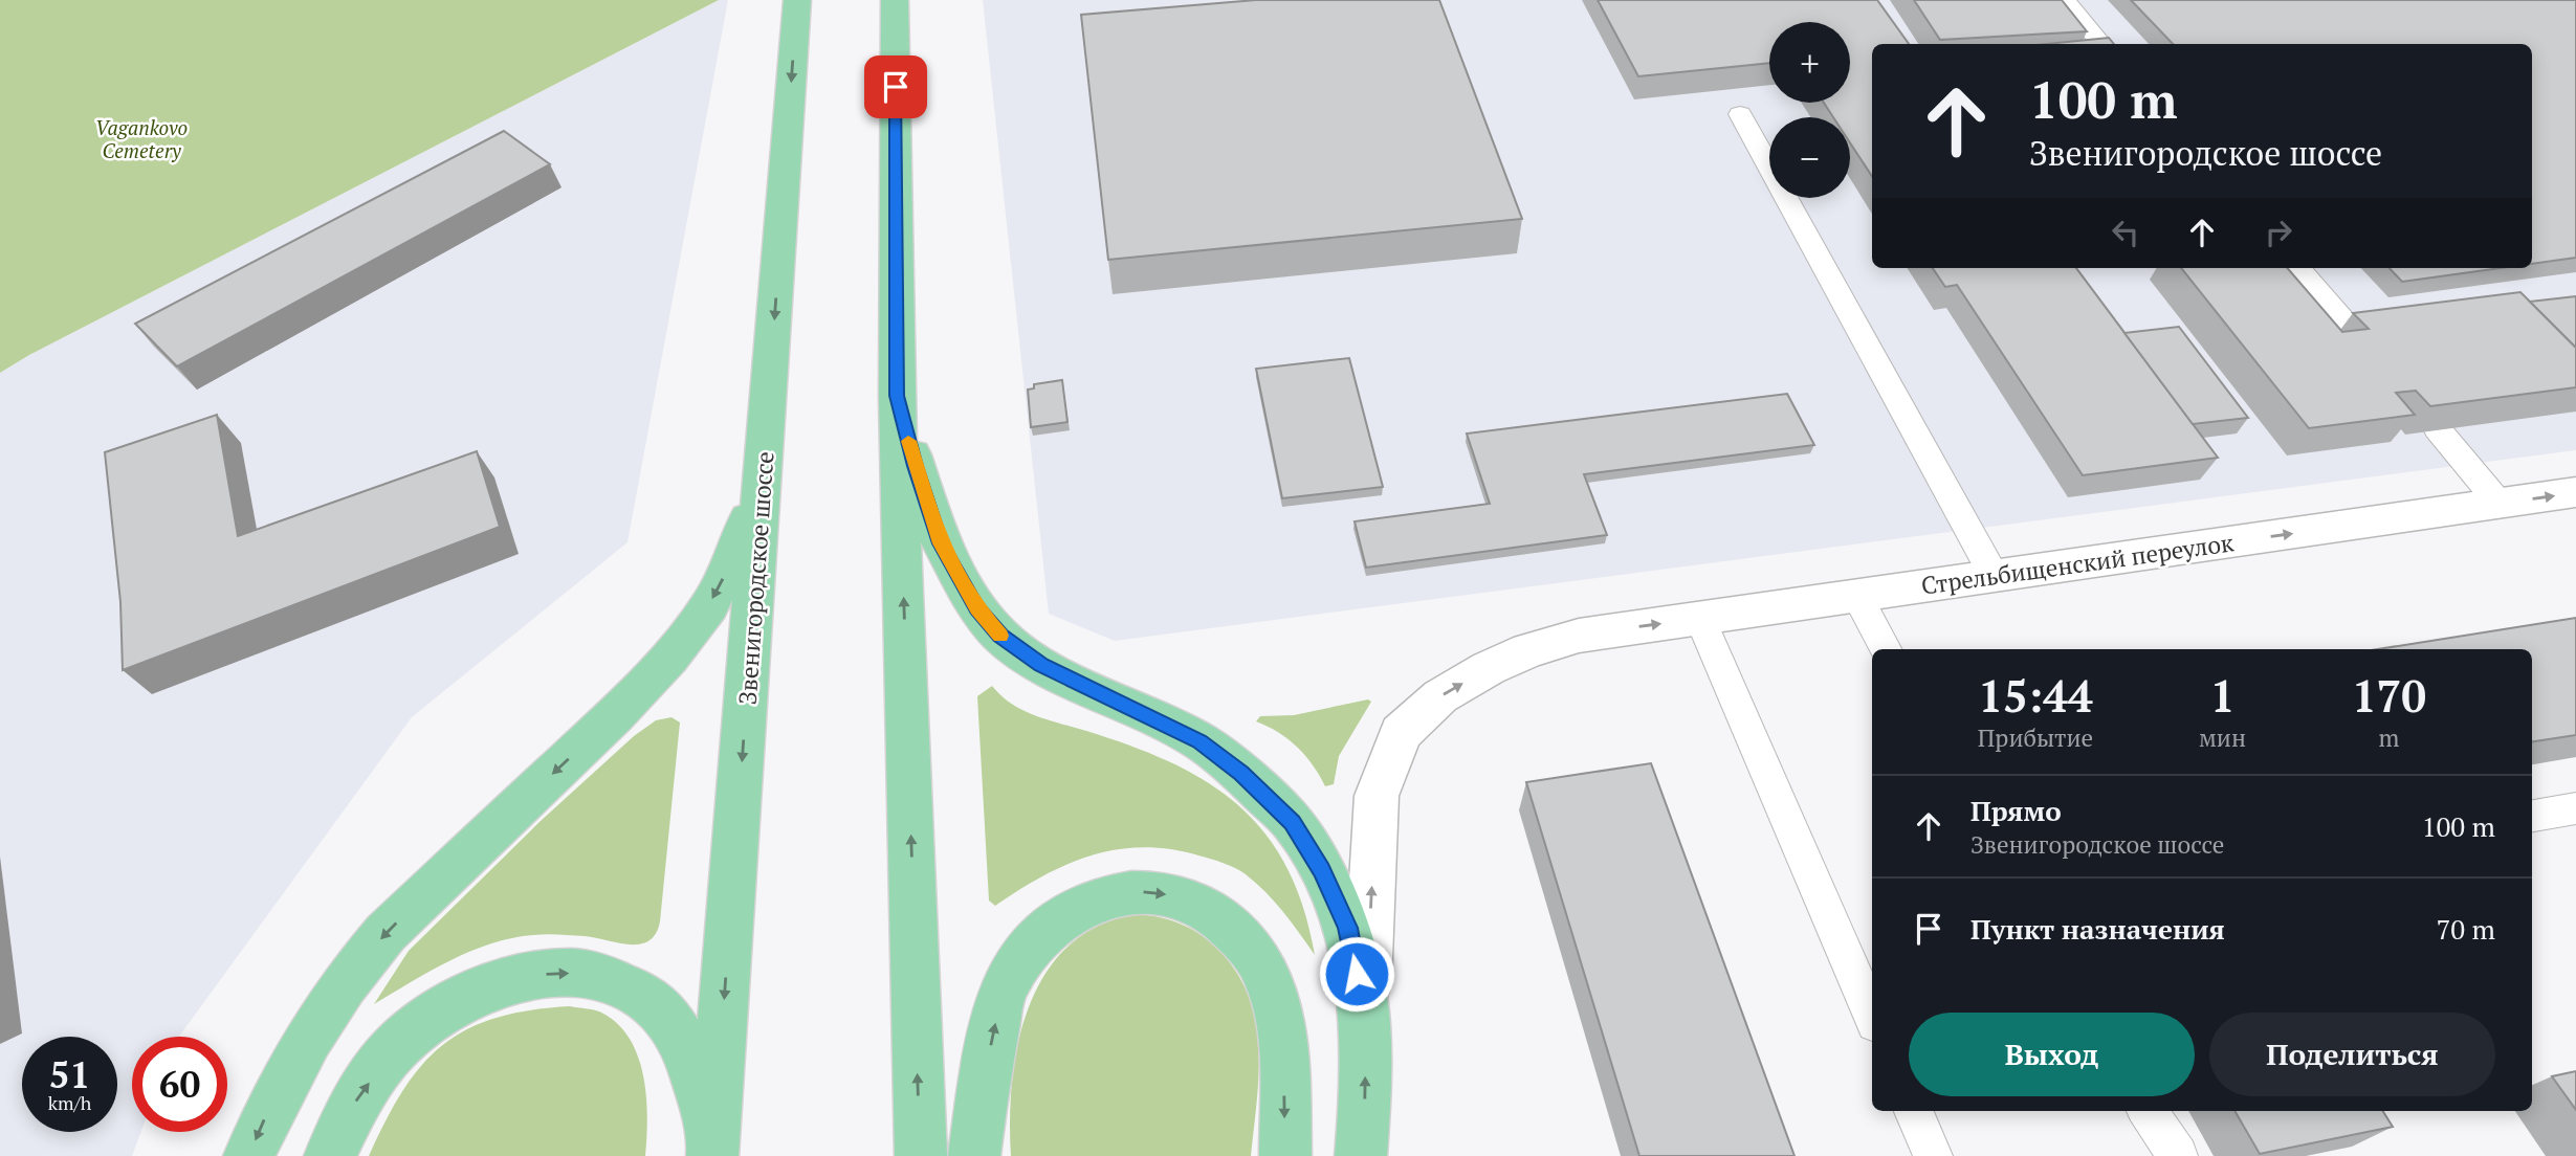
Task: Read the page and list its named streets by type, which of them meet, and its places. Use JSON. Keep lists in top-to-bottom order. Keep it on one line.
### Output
{"streets":{"main road":["Звенигородское шоссе"],"street":["Стрельбищенский переулок"]},"one_way":["Стрельбищенский переулок"],"parks":["Vagankovo Cemetery"],"page":{"map_buttons":["+","−"],"turn":["100 m","Звенигородское шоссе"],"eta":["15:44","Прибытие","1","мин","170","m"],"list":[{"name":"Прямо","note":"Звенигородское шоссе","value":"100 m"},{"name":"Пункт назначения","value":"70 m"}],"buttons":["Выход","Поделиться"],"speed":"51 km/h","limit":"60"}}
